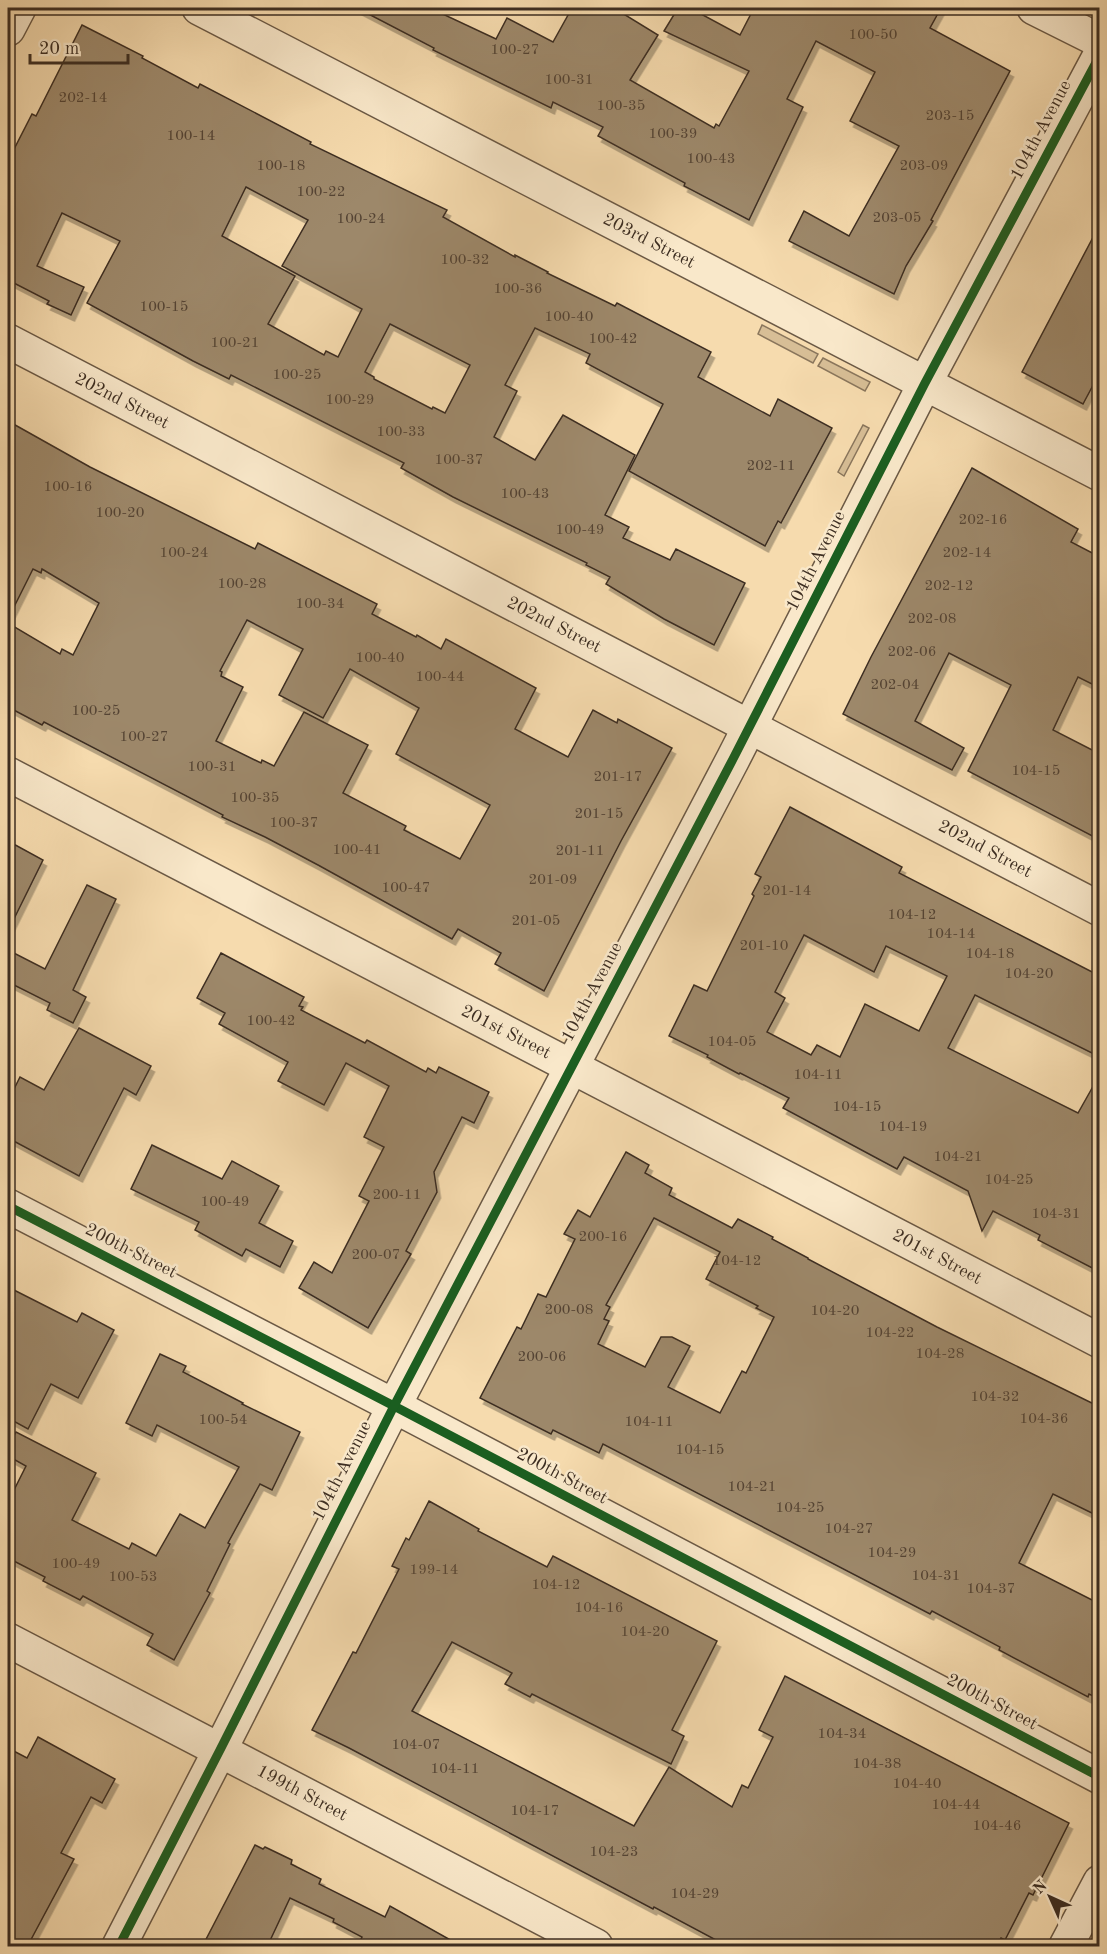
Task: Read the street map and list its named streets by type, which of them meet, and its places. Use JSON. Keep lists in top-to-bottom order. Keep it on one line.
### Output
{"streets":{"street":["104th Avenue","203rd Street","202nd Street","201st Street","200th Street","199th Street"]},"crossings":[["104th Avenue","203rd Street"],["104th Avenue","202nd Street"],["104th Avenue","201st Street"],["104th Avenue","200th Street"],["104th Avenue","199th Street"]],"house_numbers":["100-50","100-27","100-31","202-14","100-35","203-15","100-39","100-14","100-43","100-18","203-09","100-22","203-05","100-24","100-32","100-36","100-15","100-40","100-42","100-21","100-25","100-29","100-33","100-37","202-11","100-16","100-43","100-20","202-16","100-49","100-24","202-14","100-28","202-12","100-34","202-08","202-06","100-40","100-44","202-04","100-25","100-27","100-31","104-15","201-17","100-35","201-15","100-37","100-41","201-11","201-09","100-47","201-14","104-12","201-05","104-14","201-10","104-18","104-20","100-42","104-05","104-11","104-15","104-19","104-21","104-25","200-11","100-49","104-31","200-16","200-07","104-12","200-08","104-20","104-22","104-28","200-06","104-32","104-36","100-54","104-11","104-15","104-21","104-25","104-27","104-29","100-49","199-14","104-31","100-53","104-12","104-37","104-16","104-20","104-34","104-07","104-38","104-11","104-40","104-44","104-17","104-46","104-23","104-29"],"scale_bar":"20 m","north":"top left"}
